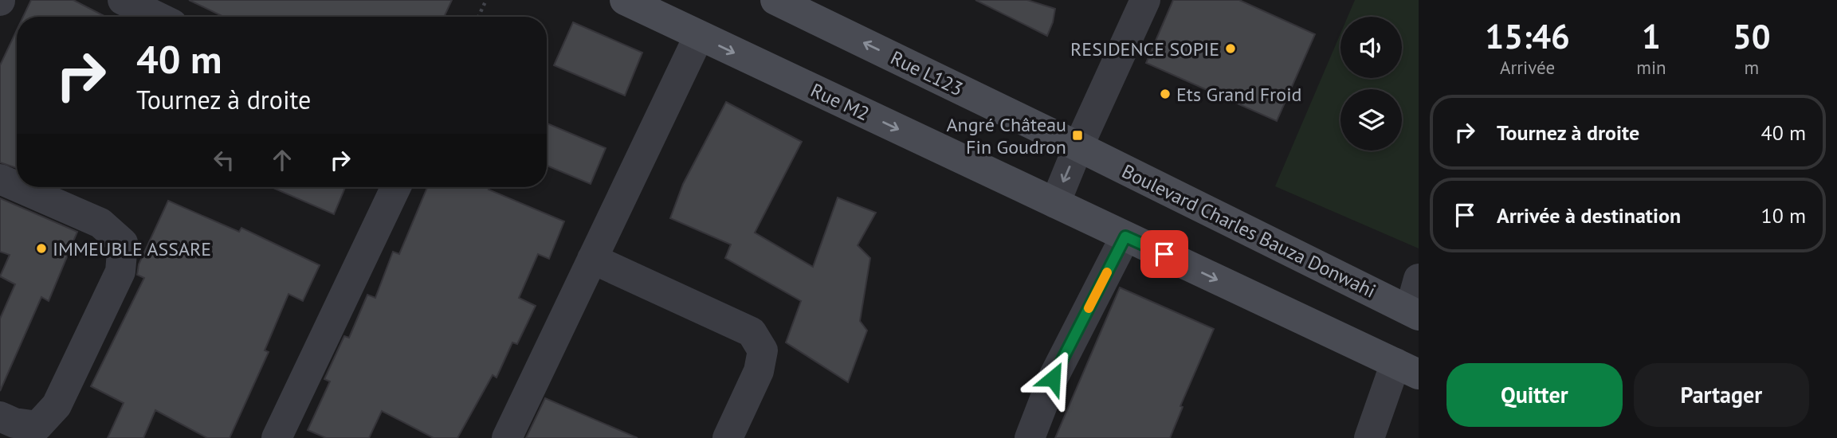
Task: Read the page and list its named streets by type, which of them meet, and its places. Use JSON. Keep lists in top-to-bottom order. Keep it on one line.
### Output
{"streets":{"main road":["Rue L123","Rue M2","Boulevard Charles Bauza Donwahi"]},"crossings":[["Rue L123","Boulevard Charles Bauza Donwahi"]],"one_way":["Rue L123","Rue M2"],"places":{"other":["RESIDENCE SOPIE","Ets Grand Froid","IMMEUBLE ASSARE"],"transit":["Angré Château Fin Goudron"]},"page":{"eta":["15:46","Arrivée","1","min","50","m"],"turn":["40 m","Tournez à droite"],"list":[{"name":"Tournez à droite","value":"40 m"},{"name":"Arrivée à destination","value":"10 m"}],"buttons":["Quitter","Partager"]}}
